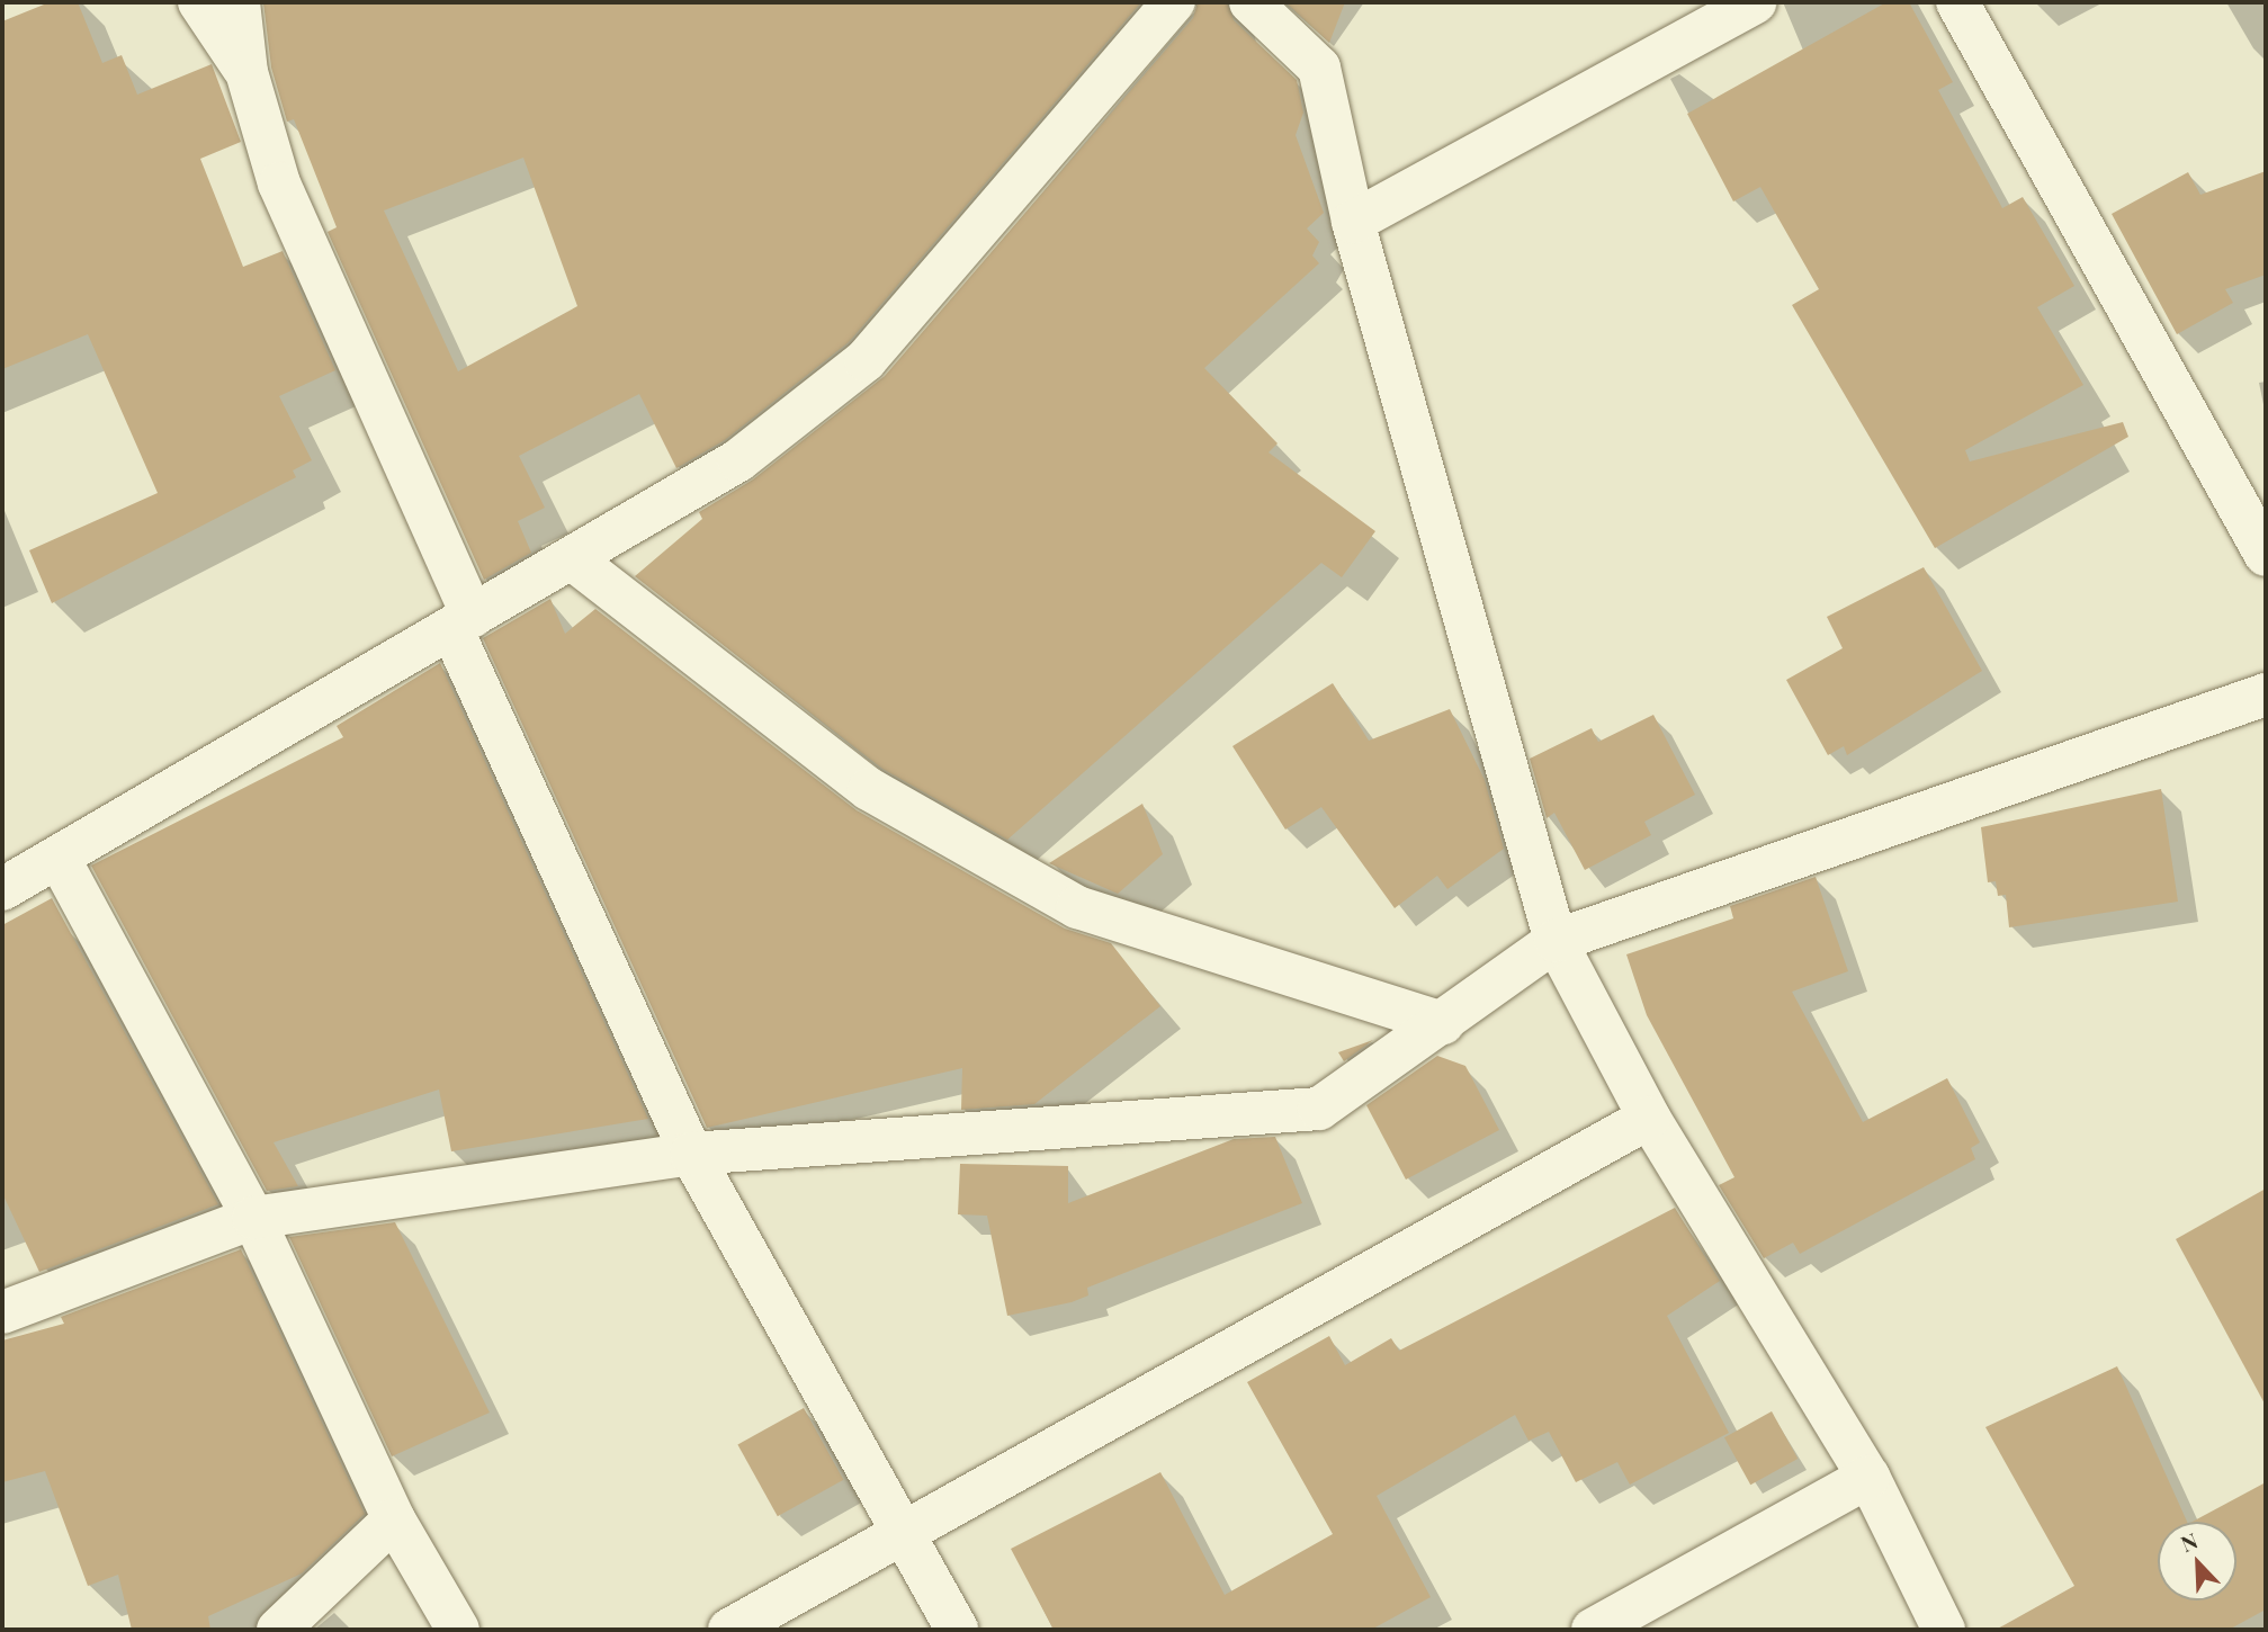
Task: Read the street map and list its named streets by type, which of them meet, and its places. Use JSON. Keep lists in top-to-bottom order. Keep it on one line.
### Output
{"north":"top left"}
